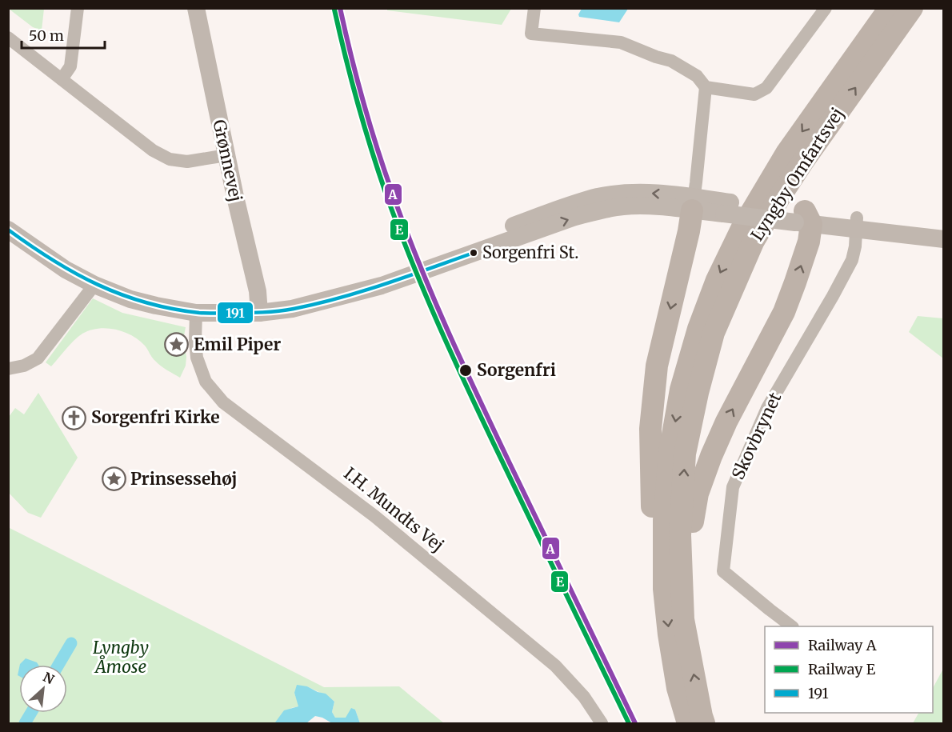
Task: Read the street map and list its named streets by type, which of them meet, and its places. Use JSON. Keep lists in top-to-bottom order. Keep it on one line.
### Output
{"streets":{"highway":["Lyngby Omfartsvej"],"street":["Grønnevej","Skovbrynet","I.H. Mundts Vej"]},"parks":["Lyngby Åmose"],"places":{"other":["Sorgenfri St.","Sorgenfri"],"place":["Emil Piper","Prinsessehøj"],"church":["Sorgenfri Kirke"]},"lines":["rail line A","rail line E","transit line 191"],"legend":["Railway A","Railway E","191"],"scale_bar":"50 m","north":"top right"}
